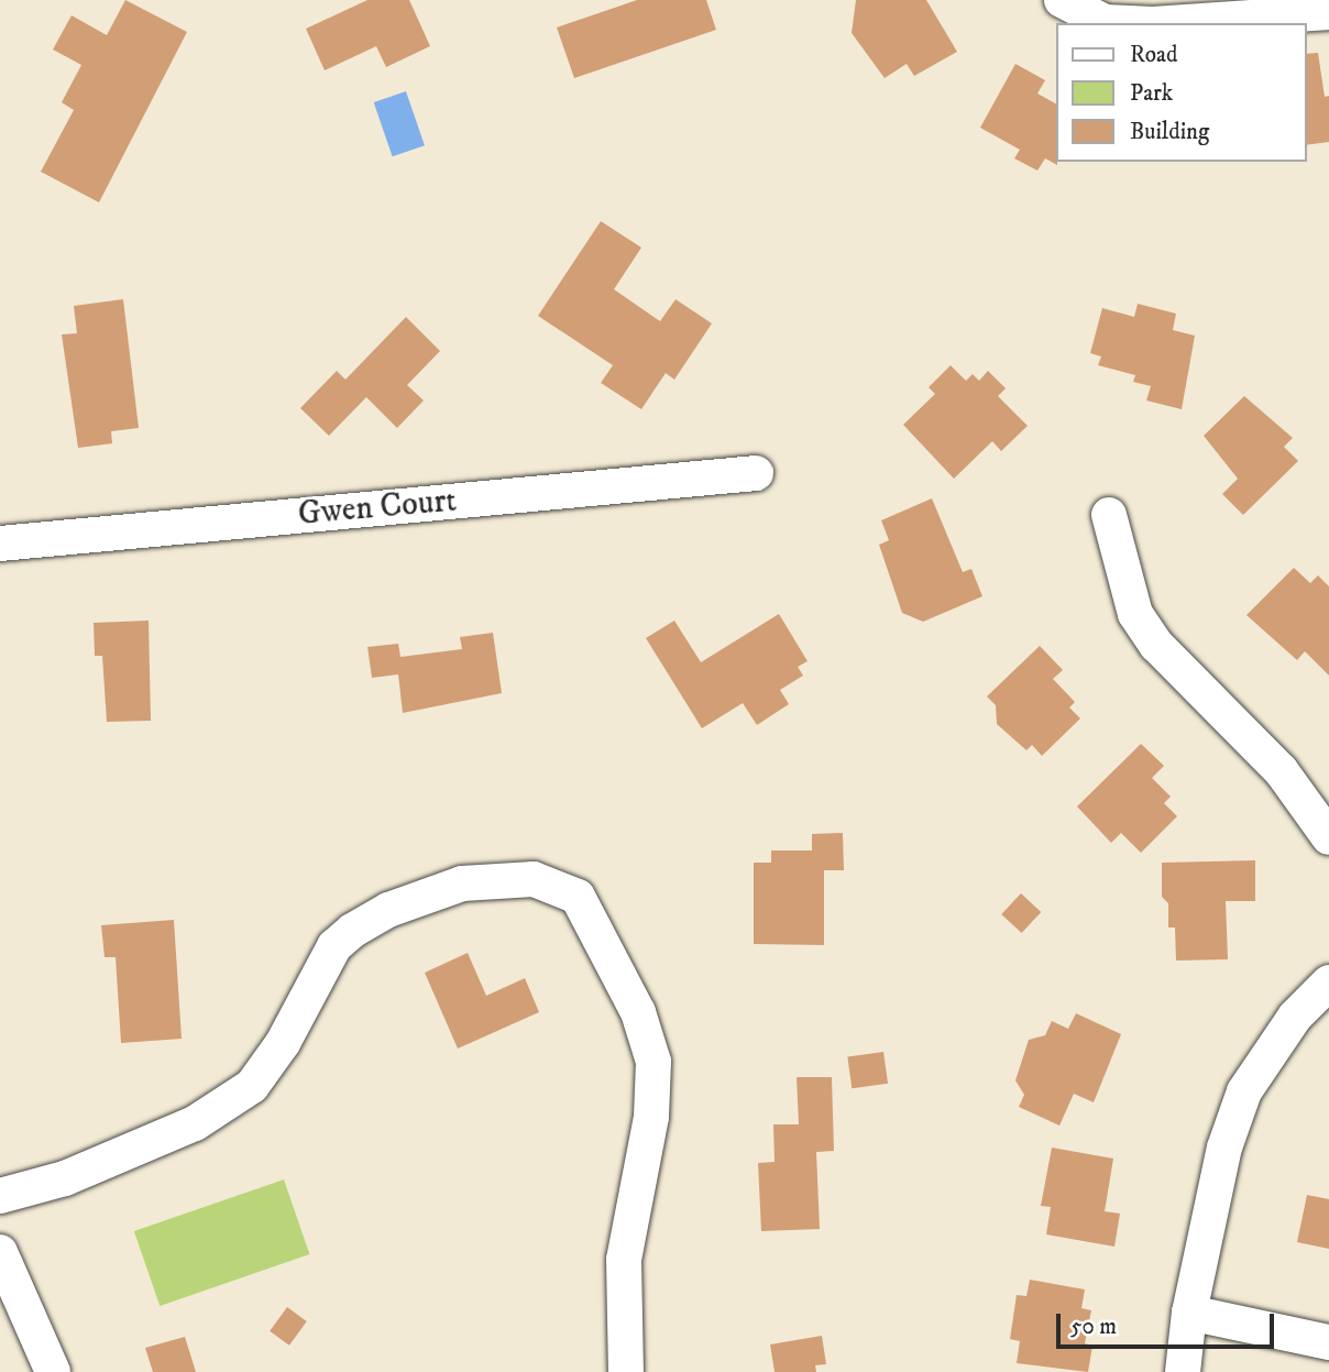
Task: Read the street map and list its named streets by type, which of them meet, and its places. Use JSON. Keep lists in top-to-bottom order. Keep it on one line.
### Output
{"streets":{"street":["Gwen Court"]},"legend":["Road","Park","Building"],"scale_bar":"50 m"}
